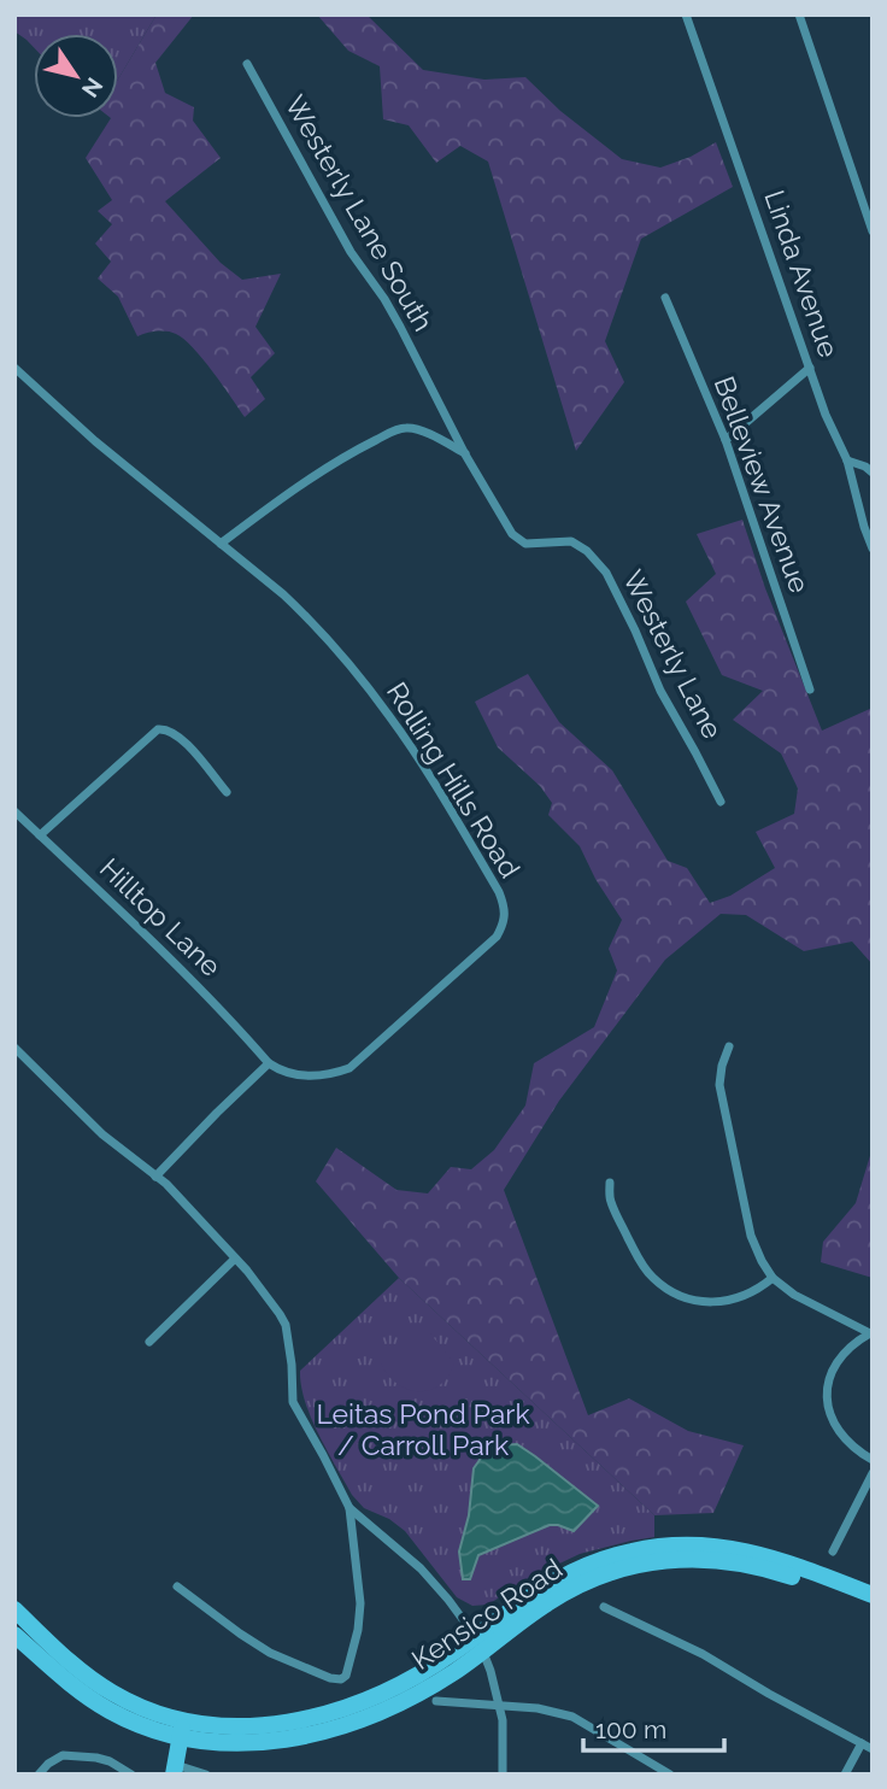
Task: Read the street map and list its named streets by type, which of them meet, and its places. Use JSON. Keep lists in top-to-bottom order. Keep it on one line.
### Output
{"streets":{"street":["Westerly Lane South","Linda Avenue","Belleview Avenue","Westerly Lane","Rolling Hills Road","Hilltop Lane","Kensico Road"]},"crossings":[["Westerly Lane South","Westerly Lane"],["Rolling Hills Road","Hilltop Lane"]],"parks":["Leitas Pond Park / Carroll Park"],"scale_bar":"100 m","north":"bottom right"}
